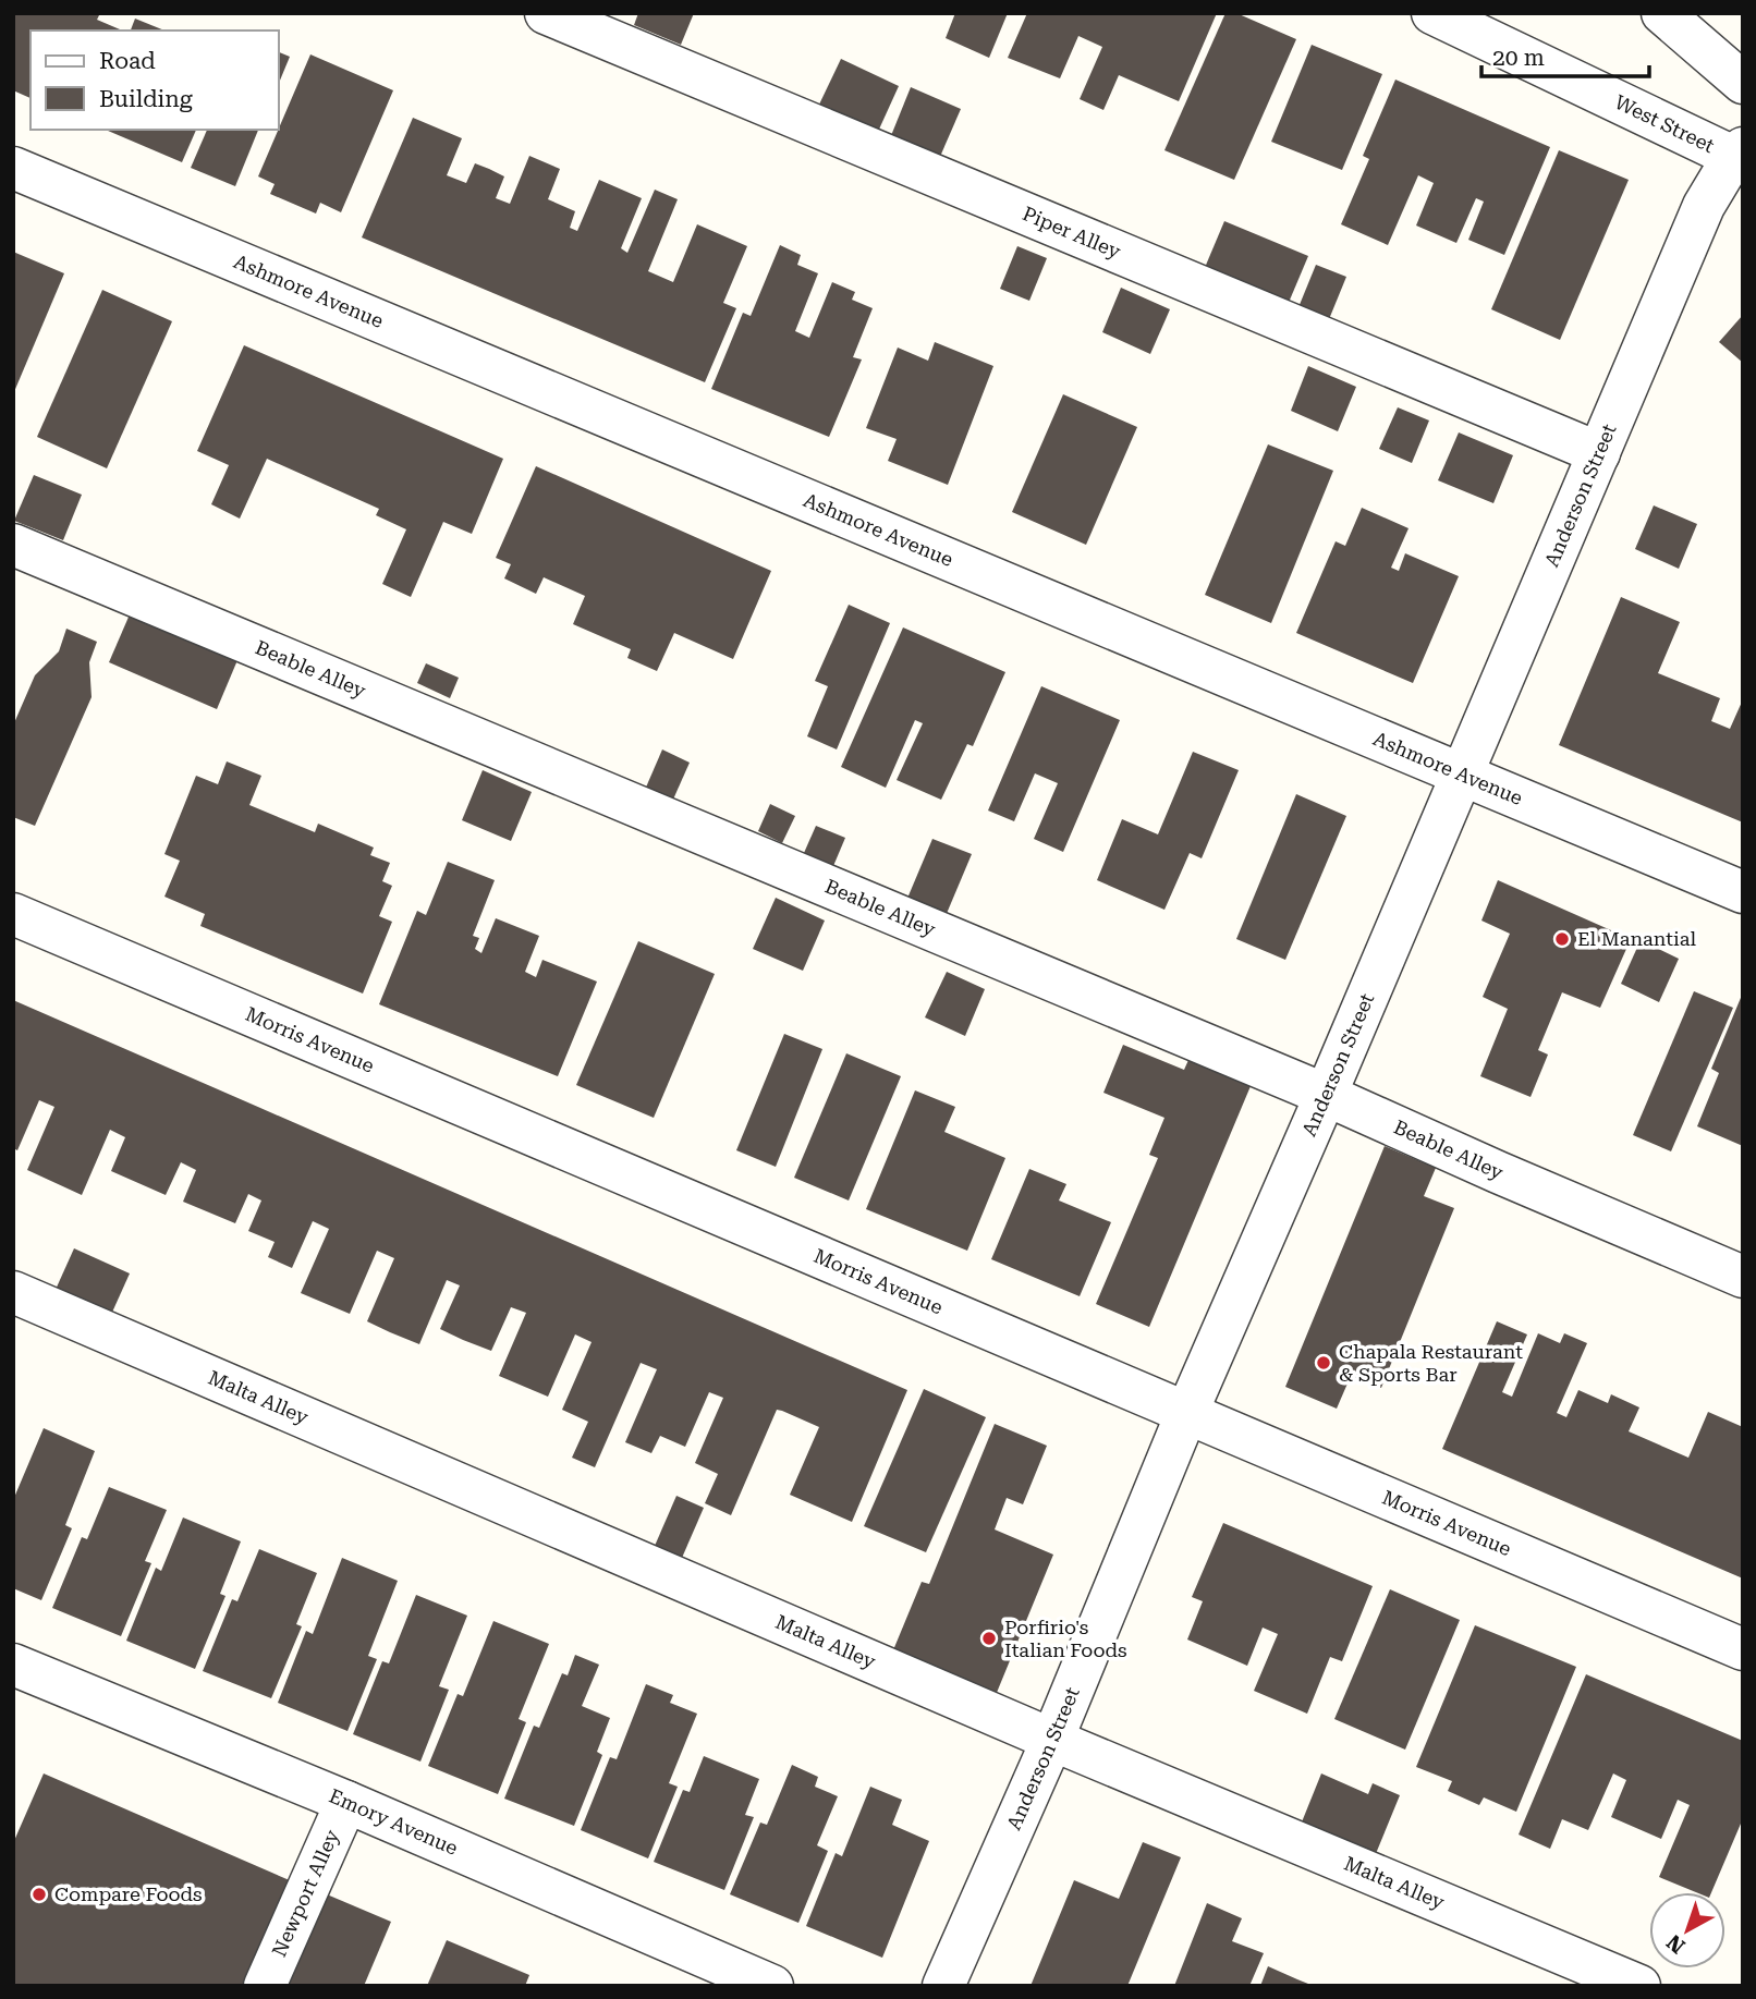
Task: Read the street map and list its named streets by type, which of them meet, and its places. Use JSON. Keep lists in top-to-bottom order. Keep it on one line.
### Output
{"streets":{"street":["West Street","Piper Alley","Ashmore Avenue","Anderson Street","Beable Alley","Morris Avenue","Malta Alley","Emory Avenue","Newport Alley"]},"crossings":[["West Street","Anderson Street"],["Piper Alley","Anderson Street"],["Ashmore Avenue","Anderson Street"],["Anderson Street","Beable Alley"],["Anderson Street","Morris Avenue"],["Anderson Street","Malta Alley"],["Emory Avenue","Newport Alley"]],"places":["El Manantial","Chapala Restaurant & Sports Bar","Porfirio's Italian Foods","Compare Foods"],"legend":["Road","Building"],"scale_bar":"20 m","north":"bottom left"}
